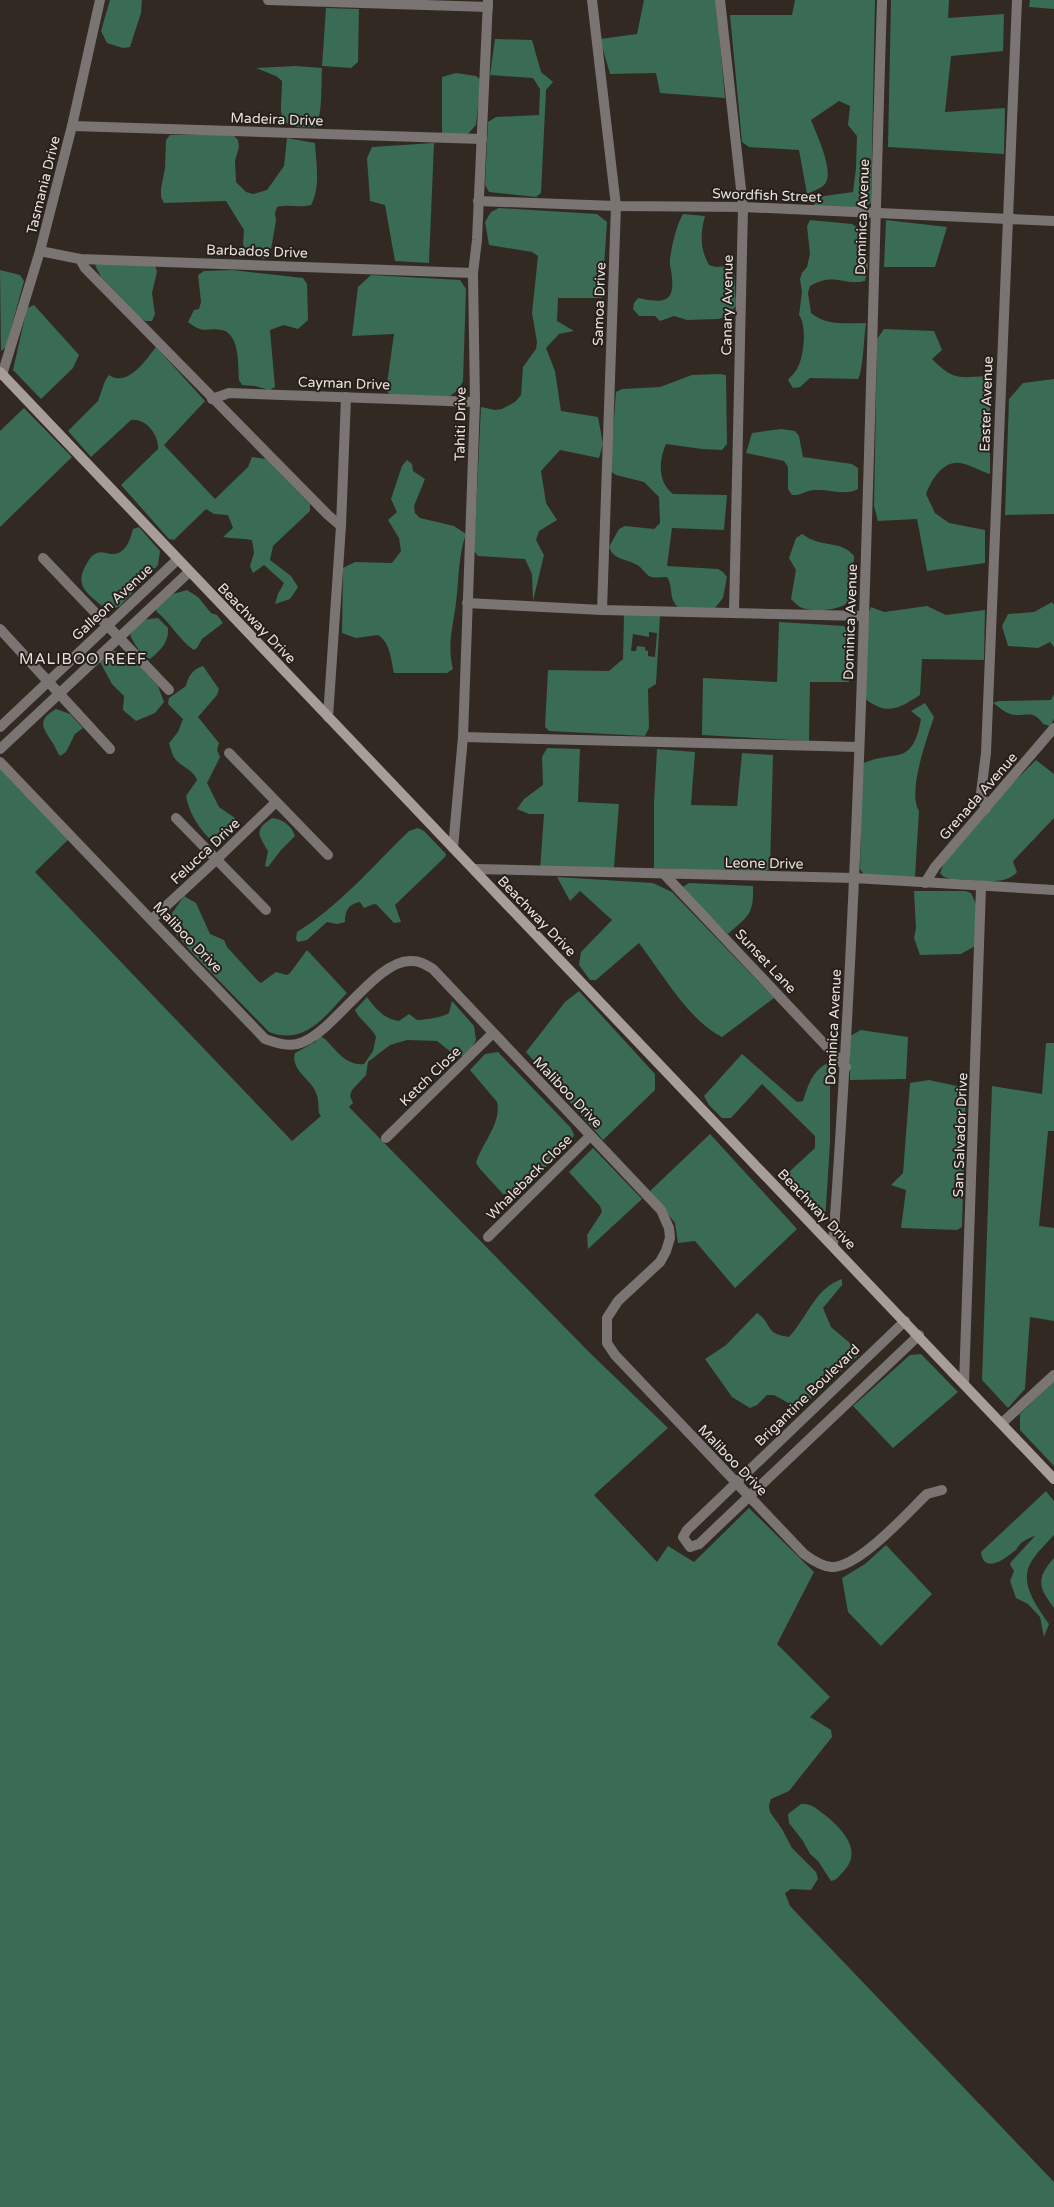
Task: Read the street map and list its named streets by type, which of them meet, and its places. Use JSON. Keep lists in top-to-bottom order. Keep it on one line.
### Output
{"streets":{"street":["Madeira Drive","Tasmania Drive","Swordfish Street","Dominica Avenue","Barbados Drive","Samoa Drive","Canary Avenue","Cayman Drive","Easter Avenue","Tahiti Drive","Galleon Avenue","Beachway Drive","Grenada Avenue","Felucca Drive","Leone Drive","Maliboo Drive","Sunset Lane","Ketch Close","San Salvador Drive","Whaleback Close","Brigantine Boulevard"]},"crossings":[["Madeira Drive","Tasmania Drive"],["Madeira Drive","Tahiti Drive"],["Tasmania Drive","Barbados Drive"],["Tasmania Drive","Beachway Drive"],["Swordfish Street","Dominica Avenue"],["Swordfish Street","Samoa Drive"],["Swordfish Street","Canary Avenue"],["Swordfish Street","Easter Avenue"],["Swordfish Street","Tahiti Drive"],["Dominica Avenue","Beachway Drive"],["Dominica Avenue","Leone Drive"],["Dominica Avenue","Sunset Lane"],["Barbados Drive","Tahiti Drive"],["Cayman Drive","Tahiti Drive"],["Easter Avenue","Grenada Avenue"],["Tahiti Drive","Beachway Drive"],["Galleon Avenue","Beachway Drive"],["Beachway Drive","Leone Drive"],["Beachway Drive","San Salvador Drive"],["Beachway Drive","Brigantine Boulevard"],["Grenada Avenue","Leone Drive"],["Felucca Drive","Maliboo Drive"],["Leone Drive","Sunset Lane"],["Leone Drive","San Salvador Drive"],["Maliboo Drive","Ketch Close"],["Maliboo Drive","Whaleback Close"],["Maliboo Drive","Brigantine Boulevard"]],"districts":["MALIBOO REEF"]}
